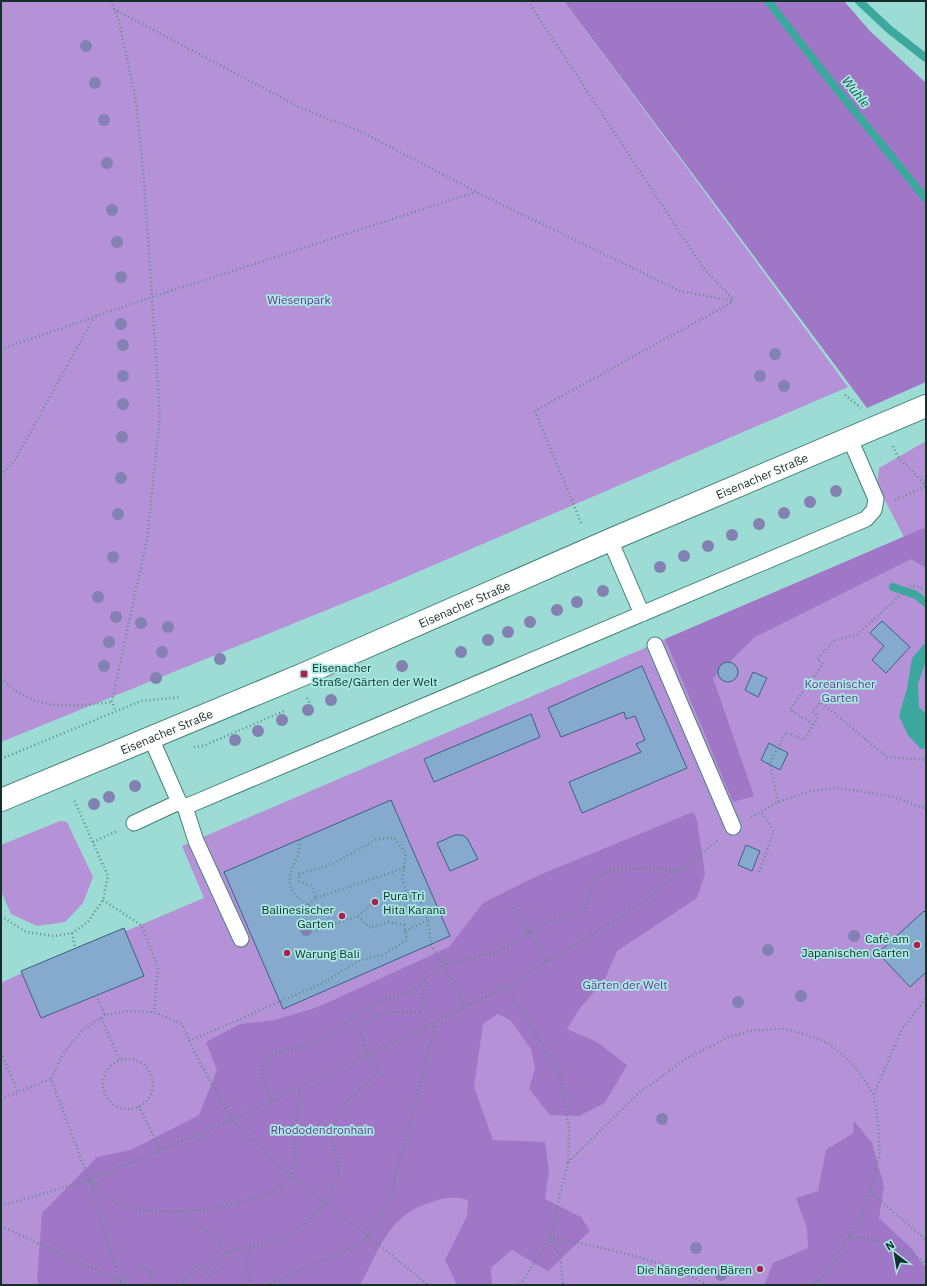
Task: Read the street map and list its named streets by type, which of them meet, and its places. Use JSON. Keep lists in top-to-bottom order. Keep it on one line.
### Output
{"streets":{"street":["Eisenacher Straße"]},"water":["Wuhle"],"parks":["Wiesenpark","Koreanischer Garten","Gärten der Welt","Rhododendronhain"],"places":{"transit":["Eisenacher Straße/Gärten der Welt"],"other":["Pura Tri Hita Karana","Balinesischer Garten","Café am Japanischen Garten","Warung Bali","Die hängenden Bären"]},"north":"top left"}
